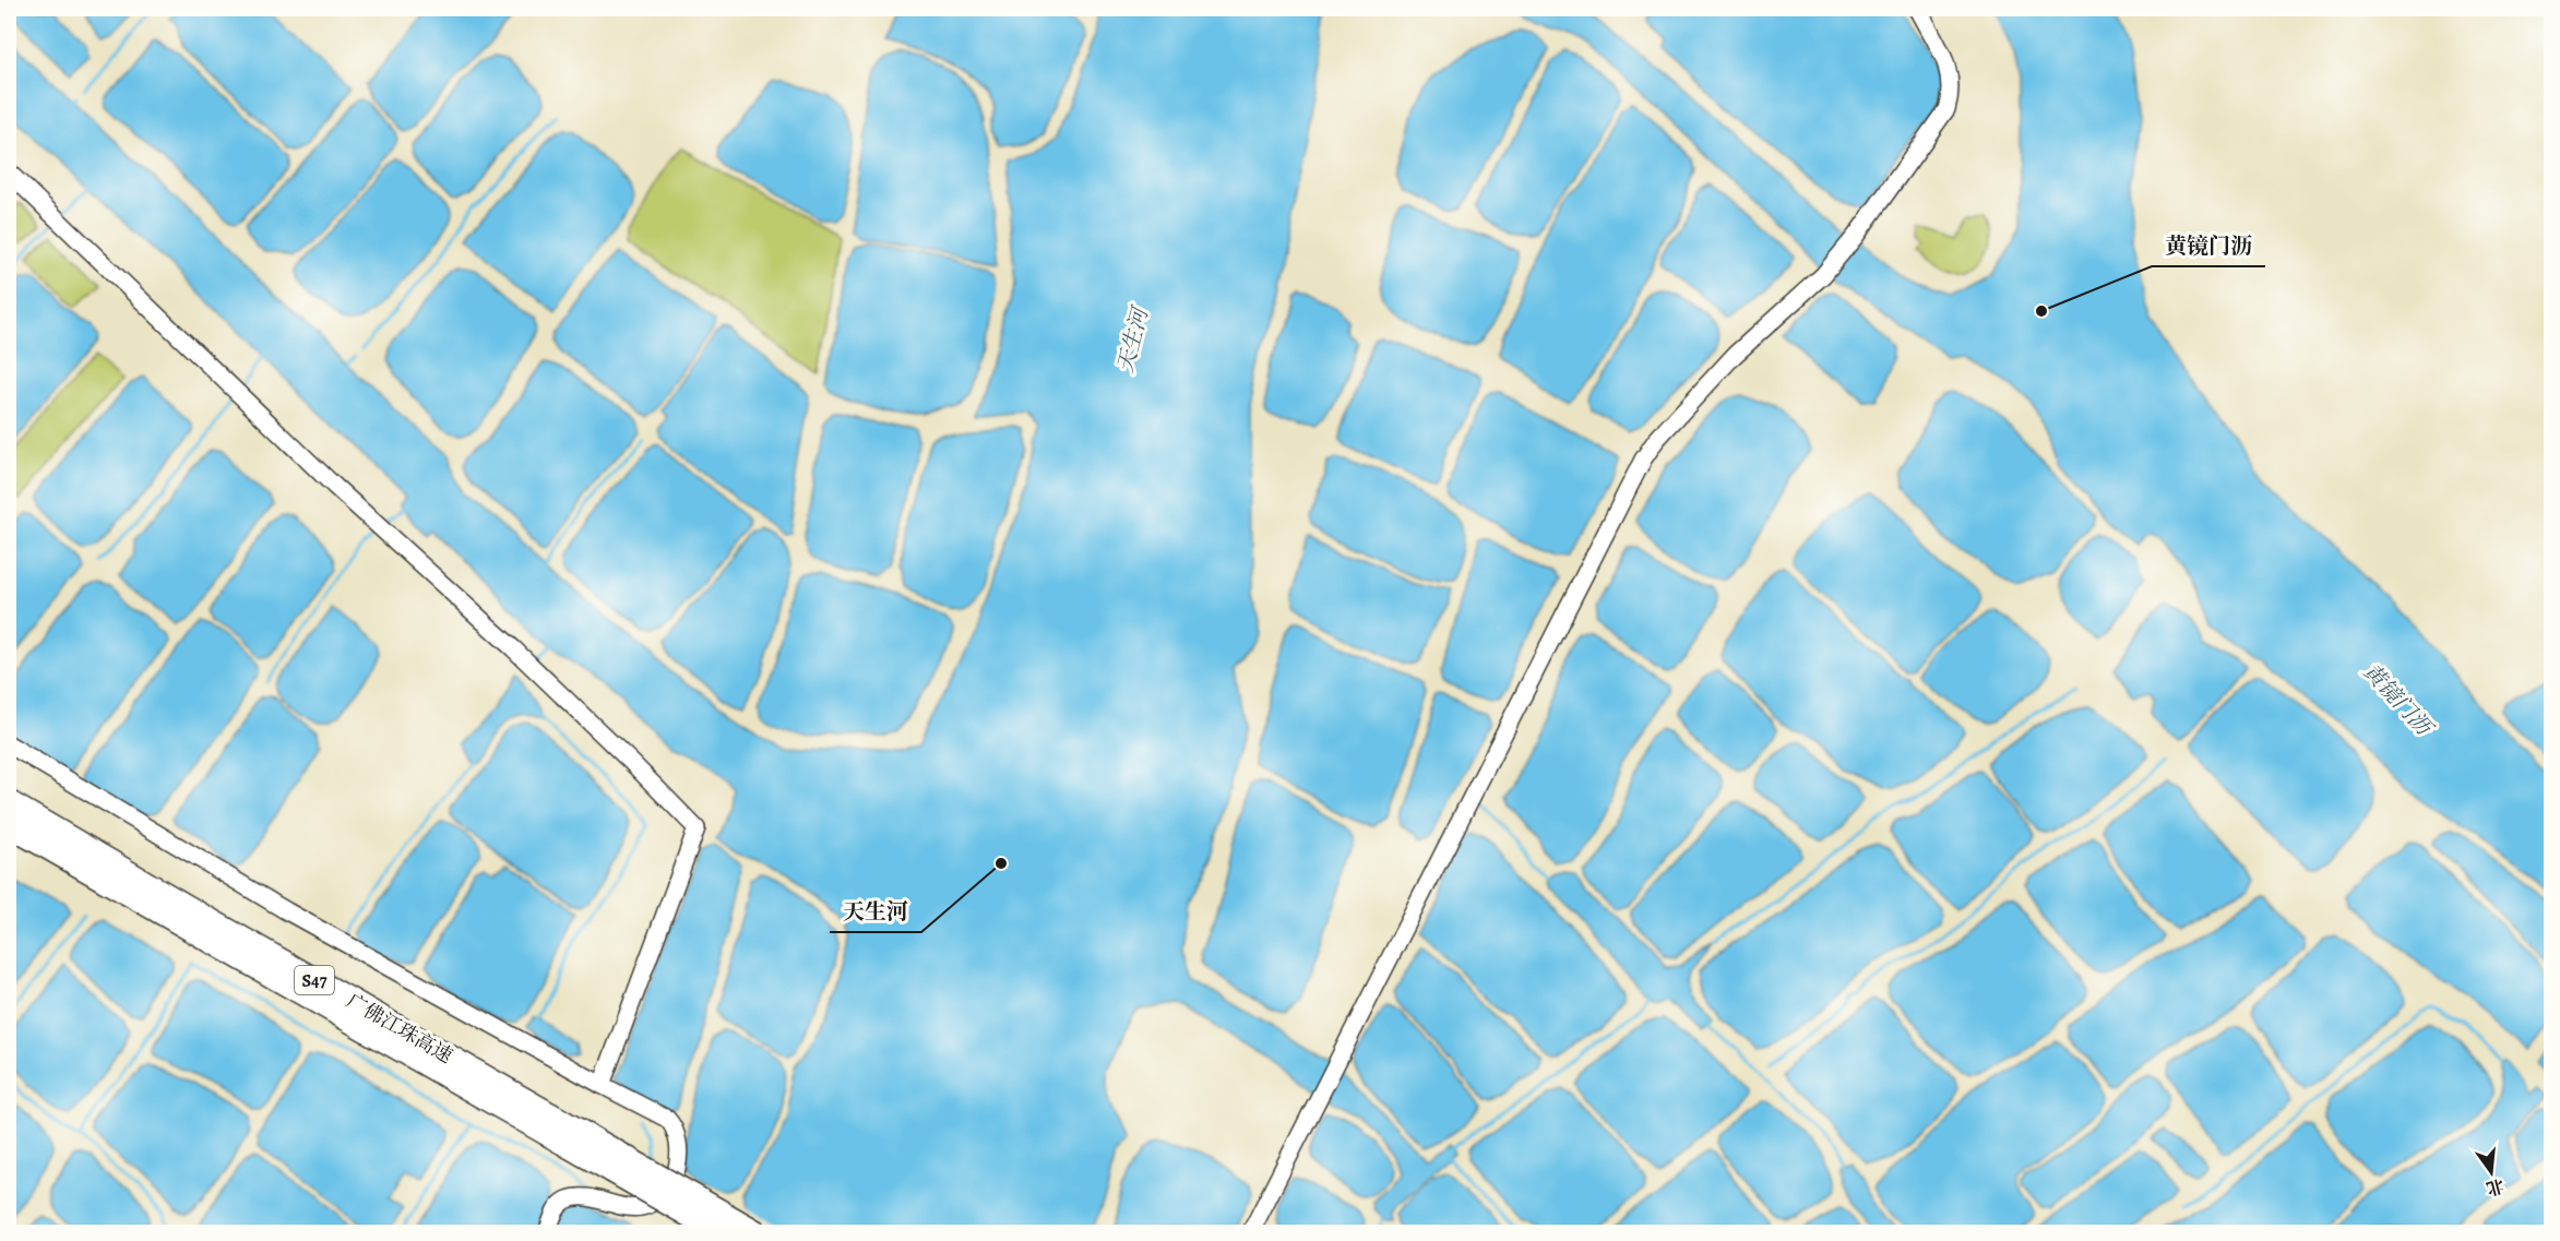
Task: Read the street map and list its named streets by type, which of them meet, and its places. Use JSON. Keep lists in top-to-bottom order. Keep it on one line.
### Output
{"streets":{"highway":["S47","广佛江珠高速"]},"water":["天生河","黄镜门沥"],"places":["黄镜门沥","天生河"],"north":"bottom"}
